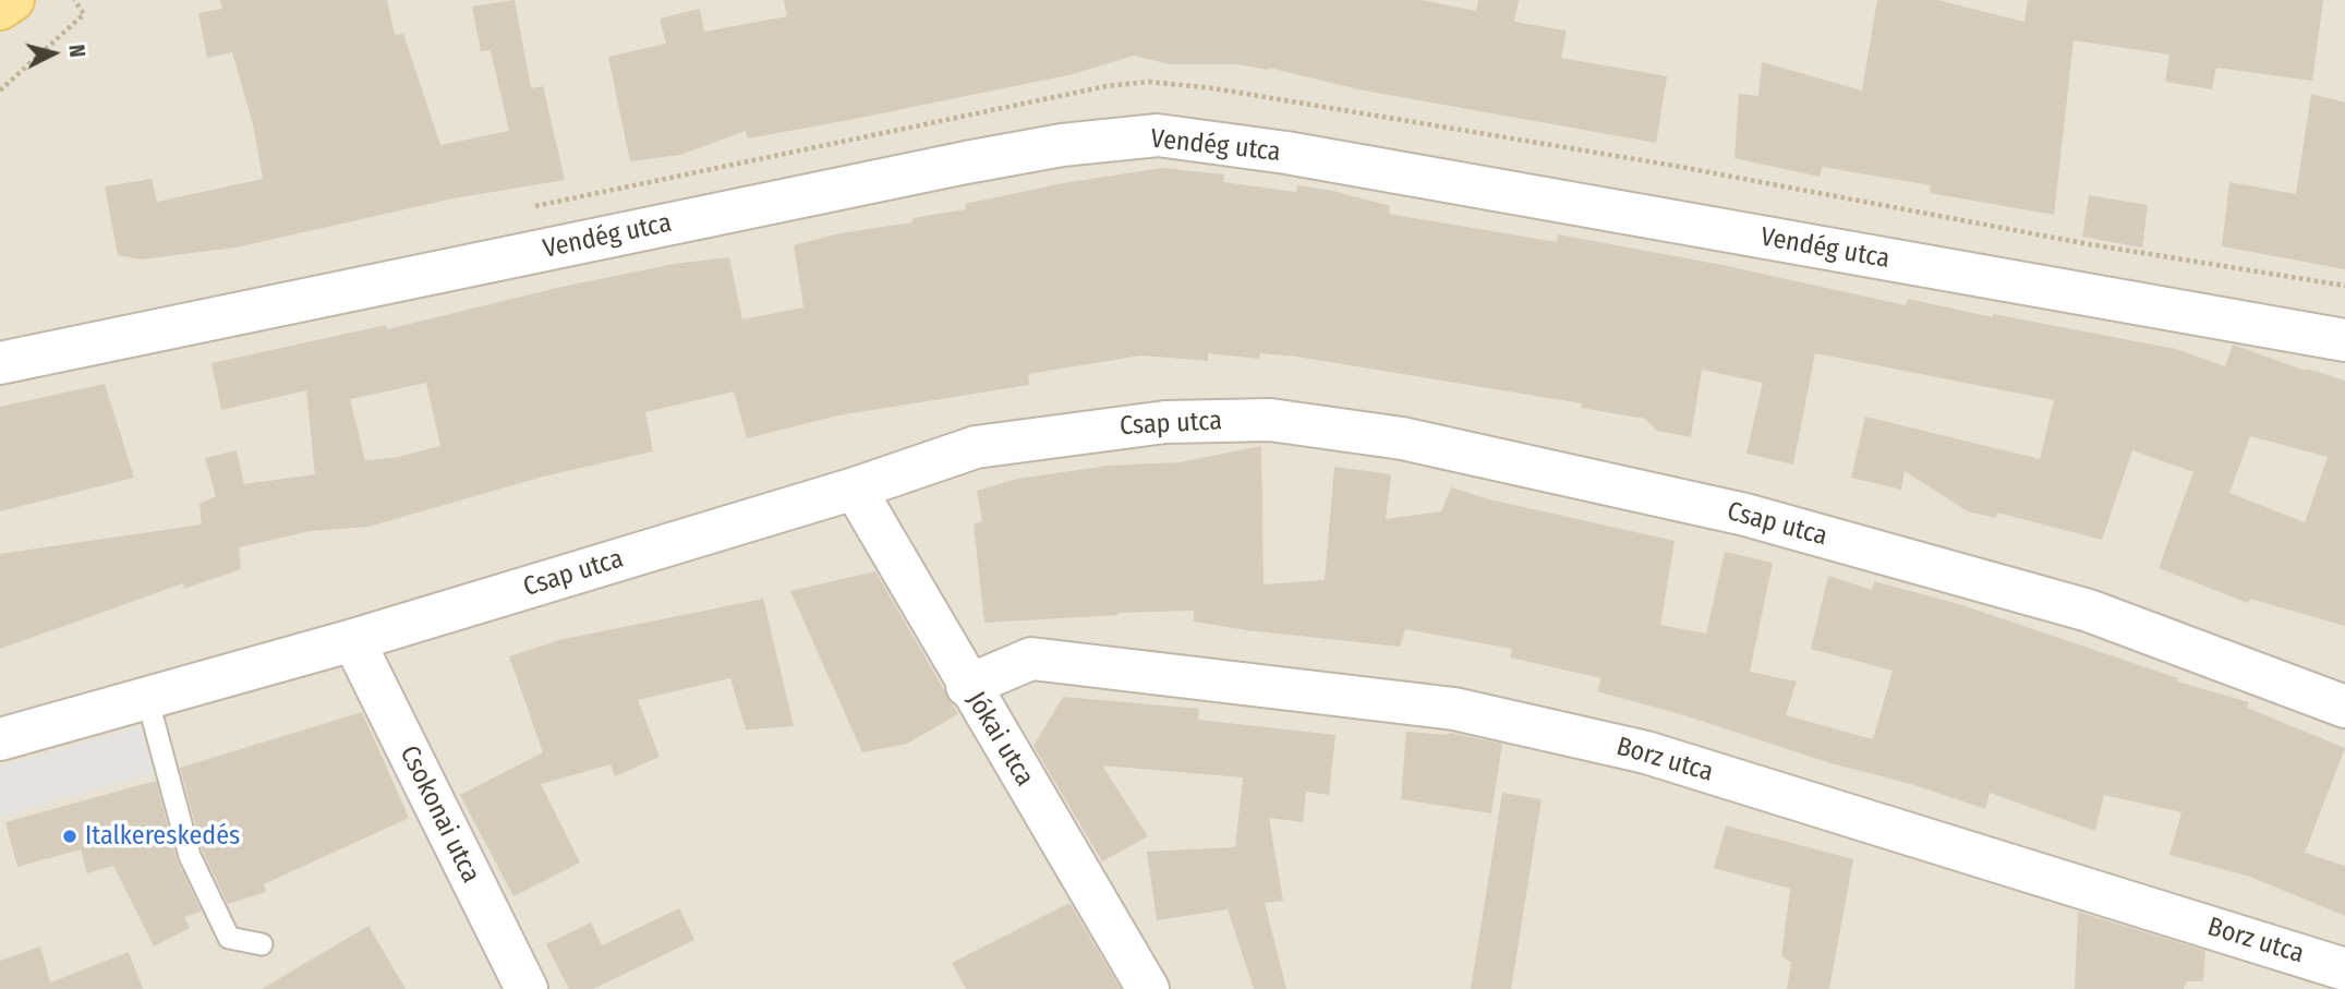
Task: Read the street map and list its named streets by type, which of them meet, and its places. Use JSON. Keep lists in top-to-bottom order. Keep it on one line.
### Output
{"streets":{"street":["Vendég utca","Csap utca","Jókai utca","Borz utca","Csokonai utca"]},"crossings":[["Csap utca","Jókai utca"],["Csap utca","Csokonai utca"],["Jókai utca","Borz utca"]],"places":["Italkereskedés"],"north":"right"}
